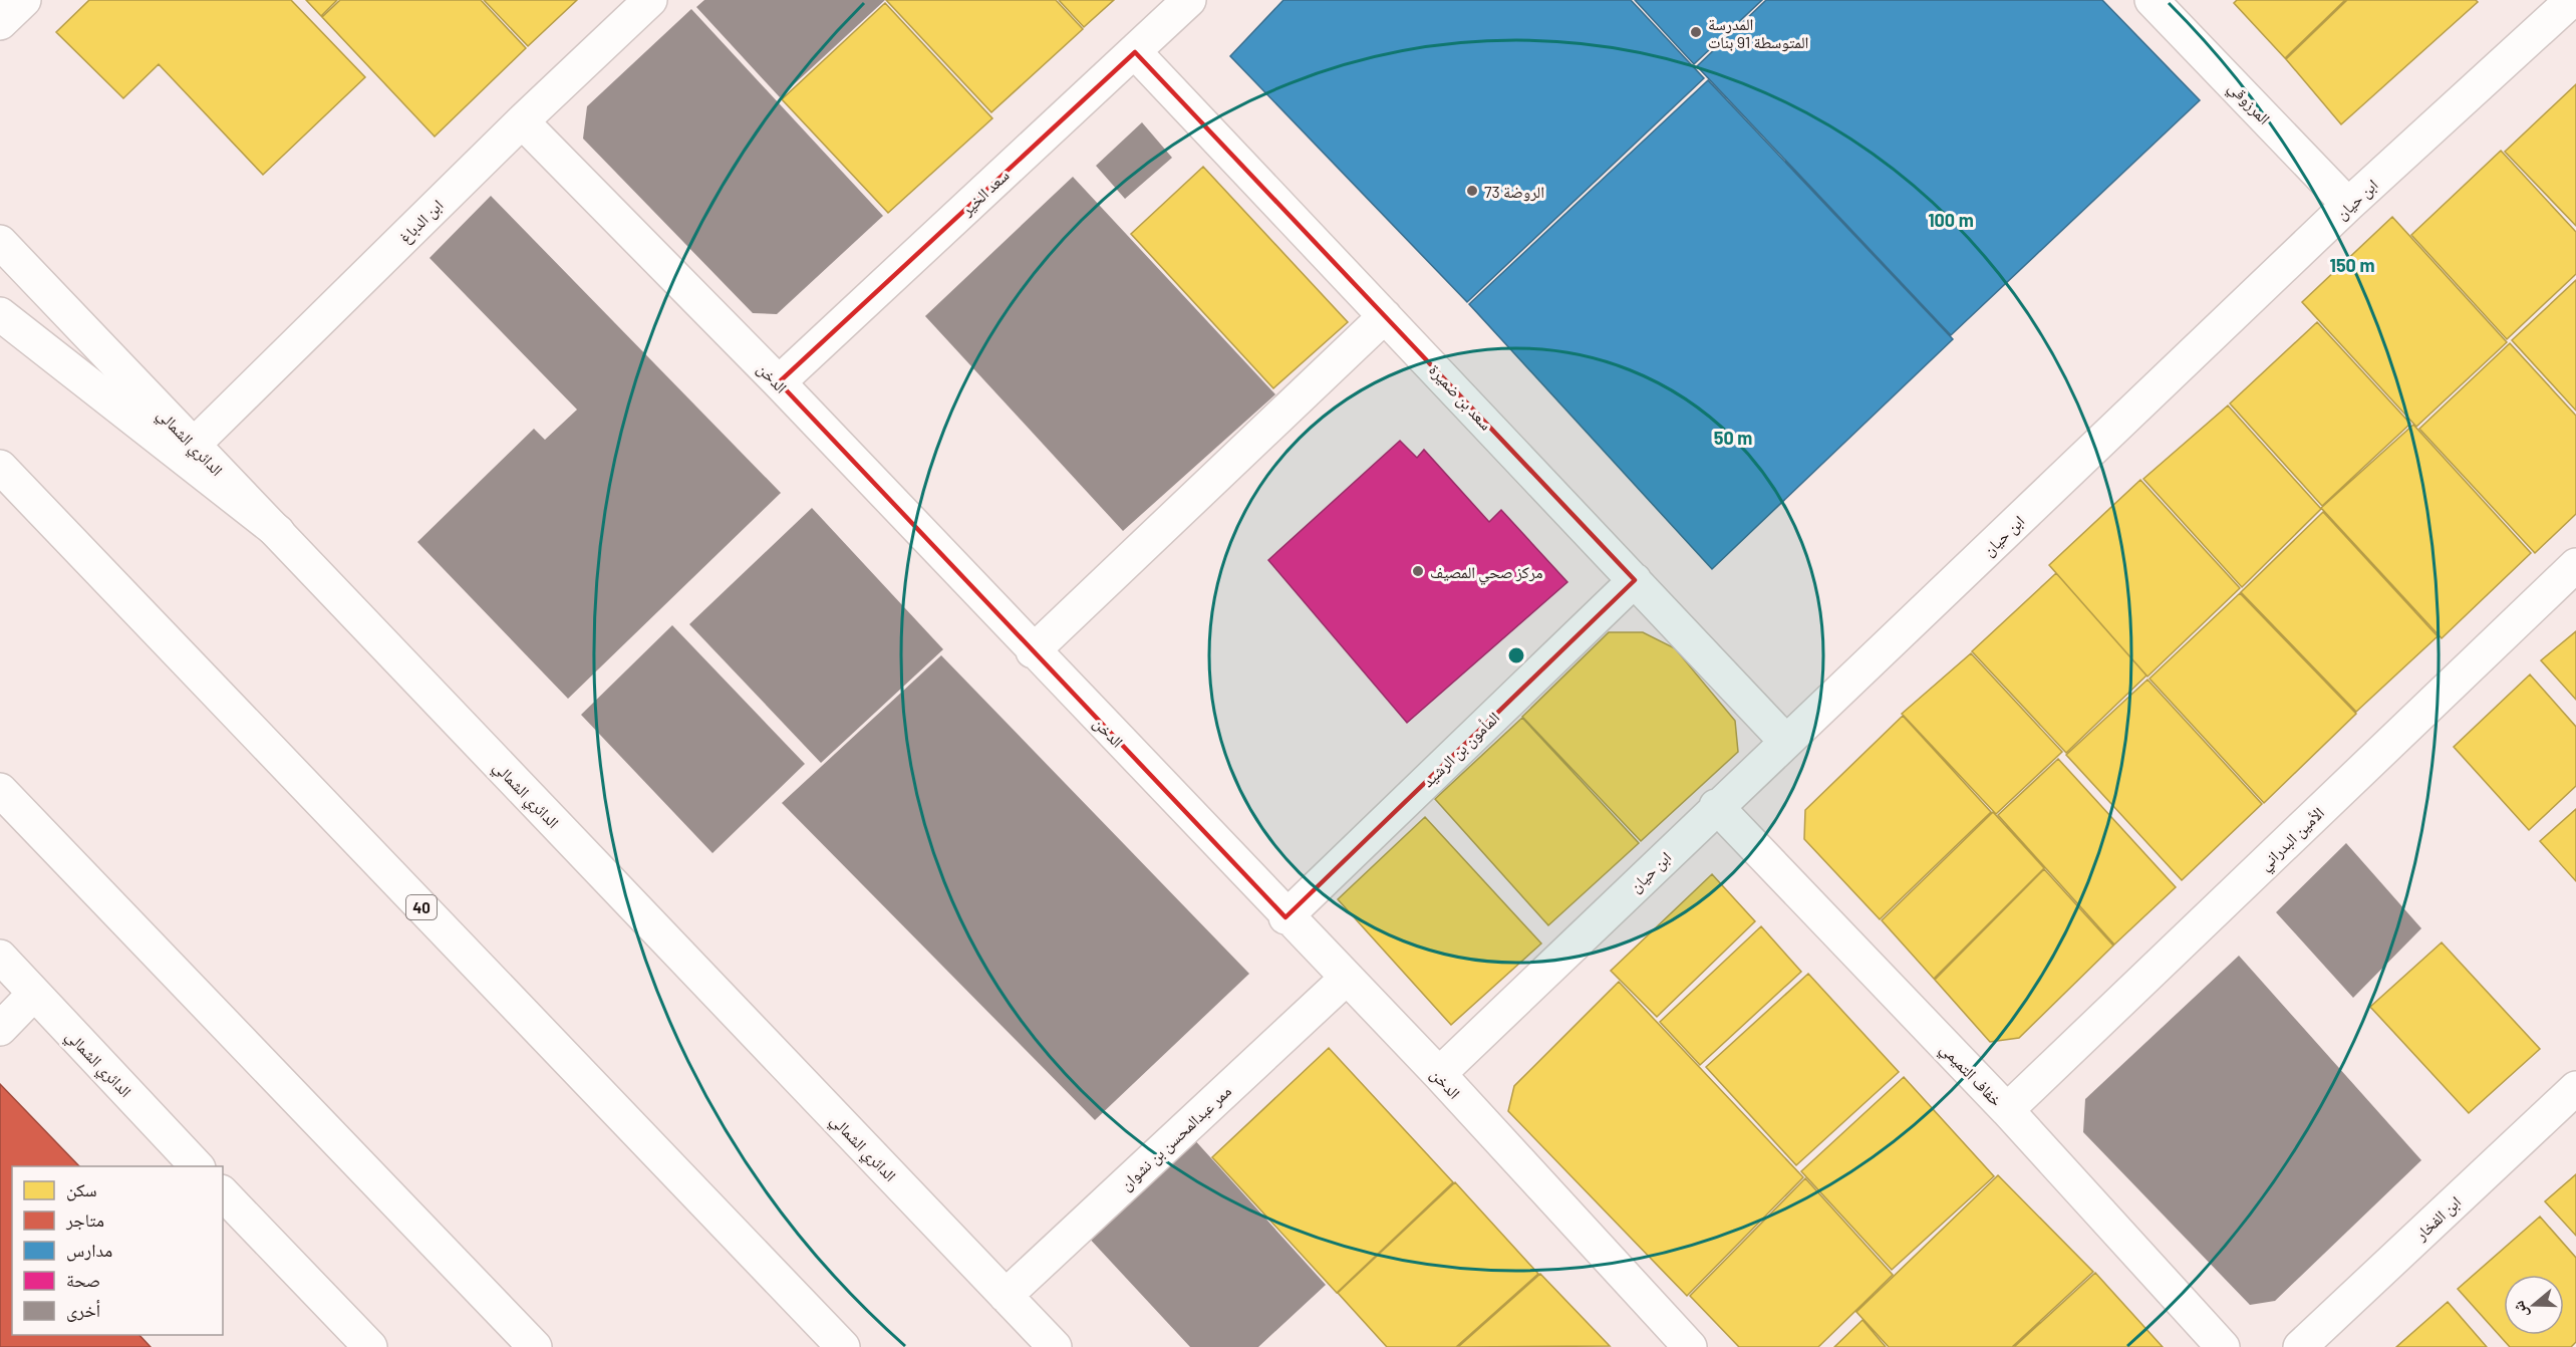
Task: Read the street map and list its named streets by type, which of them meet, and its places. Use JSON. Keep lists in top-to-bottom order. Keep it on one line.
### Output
{"streets":{"main road":["المرزوقي","سعد الخير","ابن حيان","ابن الدباغ","الدخن","سعد بن ضميرة","الدائري الشمالي","المأمون بن الرشيد","الأمين البدراني","40","خفاف التميمي","ممر عبدالمحسن بن نشوان","ابن الفخار"]},"crossings":[["المرزوقي","ابن حيان"],["سعد الخير","الدخن"],["سعد الخير","سعد بن ضميرة"],["ابن حيان","الدخن"],["ابن حيان","سعد بن ضميرة"],["ابن حيان","خفاف التميمي"],["ابن الدباغ","الدخن"],["ابن الدباغ","الدائري الشمالي"],["الدخن","المأمون بن الرشيد"],["الدخن","ممر عبدالمحسن بن نشوان"],["سعد بن ضميرة","المأمون بن الرشيد"],["الدائري الشمالي","ممر عبدالمحسن بن نشوان"],["الأمين البدراني","خفاف التميمي"]],"places":["المدرسة المتوسطة 91 بنات","الروضة 73","مركز صحي المصيف"],"legend":["سكن","متاجر","مدارس","صحة","أخرى"],"north":"left","rings":["100 m","150 m","50 m"]}
